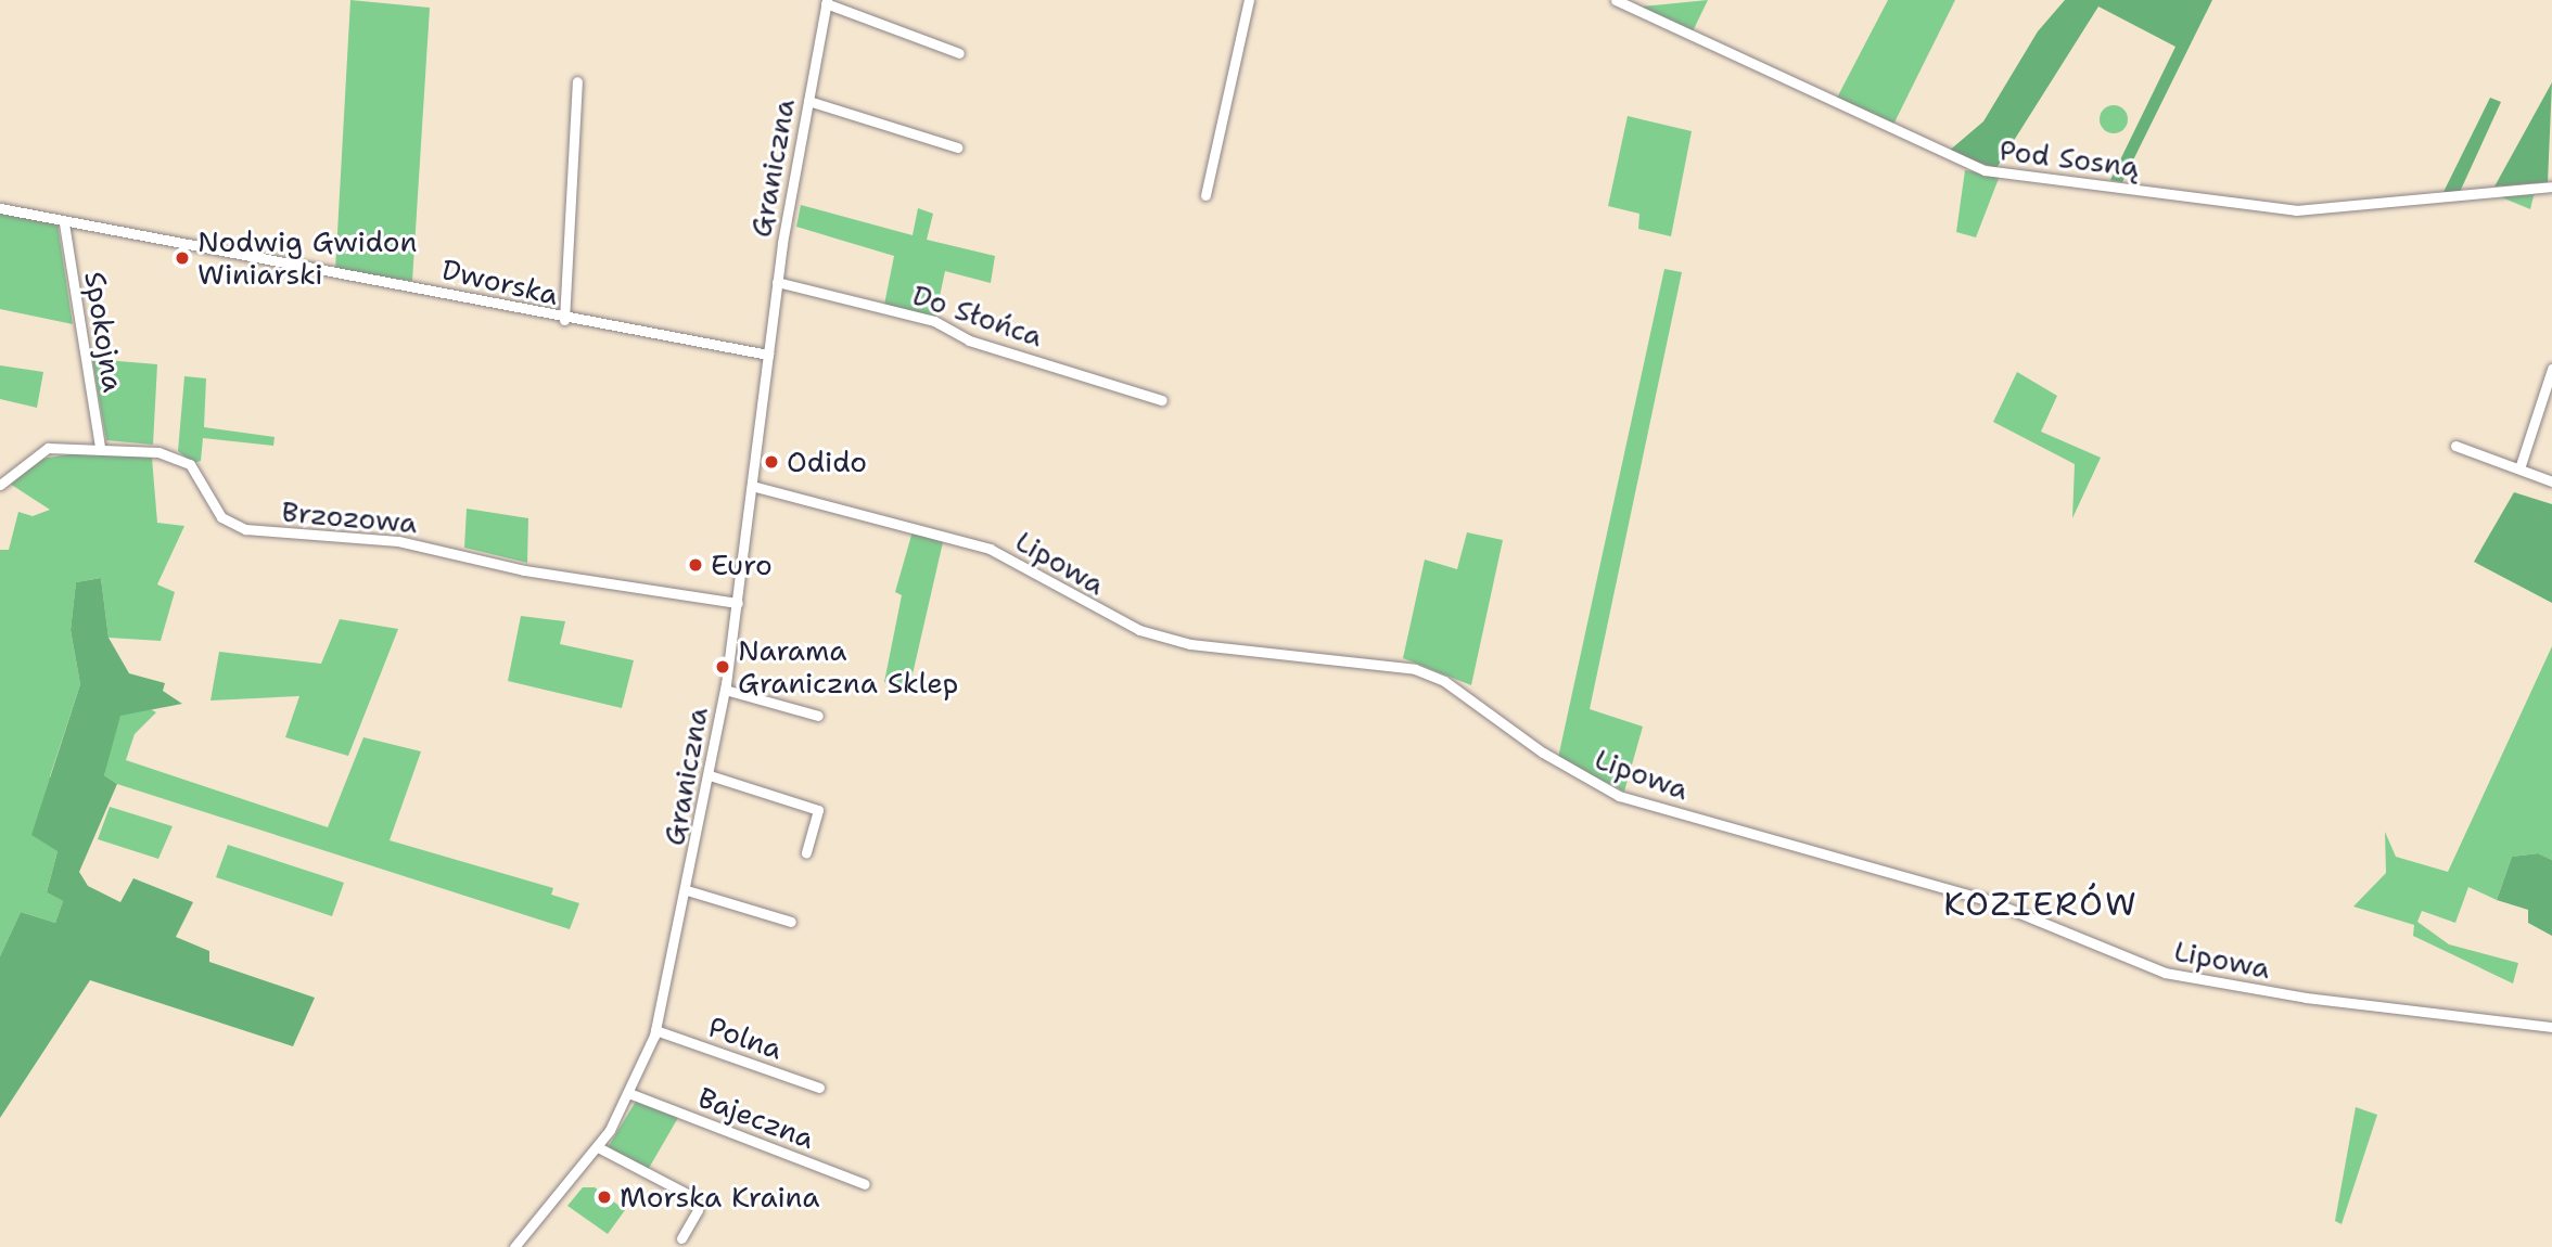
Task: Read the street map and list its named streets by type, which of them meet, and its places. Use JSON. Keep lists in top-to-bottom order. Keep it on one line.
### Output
{"streets":{"street":["Pod Sosną","Graniczna","Dworska","Do Słońca","Spokojna","Brzozowa","Lipowa","Polna","Bajeczna"]},"crossings":[["Graniczna","Dworska"],["Graniczna","Do Słońca"],["Graniczna","Brzozowa"],["Graniczna","Lipowa"],["Graniczna","Polna"],["Graniczna","Bajeczna"],["Dworska","Spokojna"],["Spokojna","Brzozowa"]],"districts":["KOZIERÓW"],"places":["Nodwig Gwidon Winiarski","Odido","Euro","Narama Graniczna Sklep","Morska Kraina"]}
